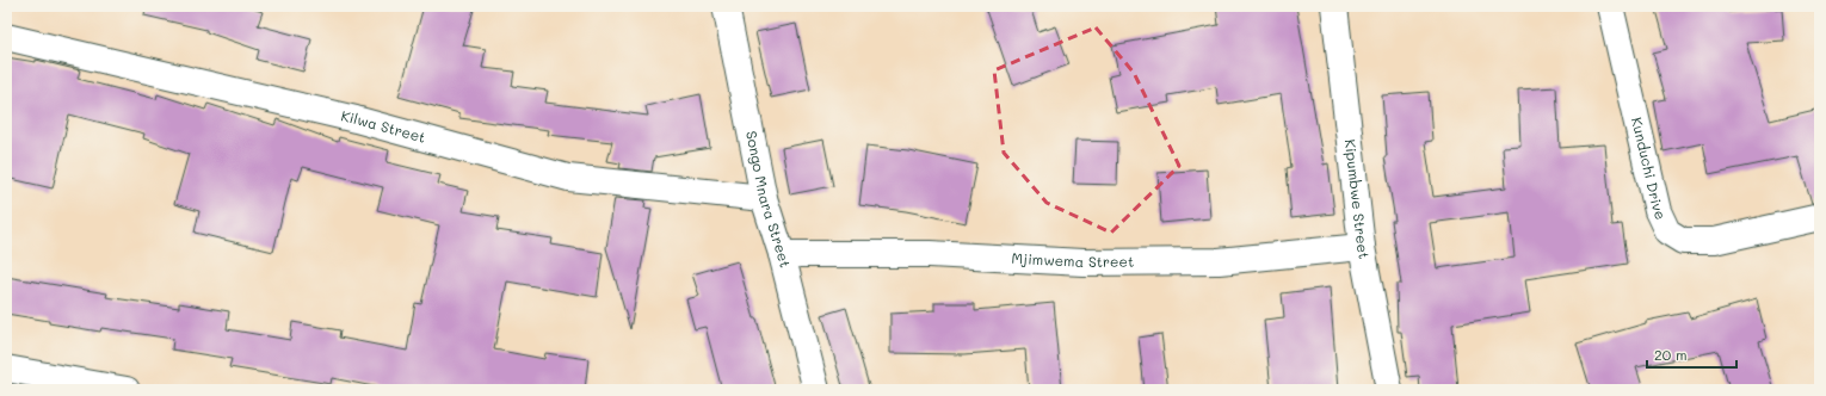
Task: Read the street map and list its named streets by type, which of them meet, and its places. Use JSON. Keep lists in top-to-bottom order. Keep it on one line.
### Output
{"streets":{"street":["Kilwa Street","Kunduchi Drive","Songo Mnara Street","Kipumbwe Street","Mjimwema Street"]},"crossings":[["Kilwa Street","Songo Mnara Street"],["Songo Mnara Street","Mjimwema Street"],["Kipumbwe Street","Mjimwema Street"]],"scale_bar":"20 m"}
